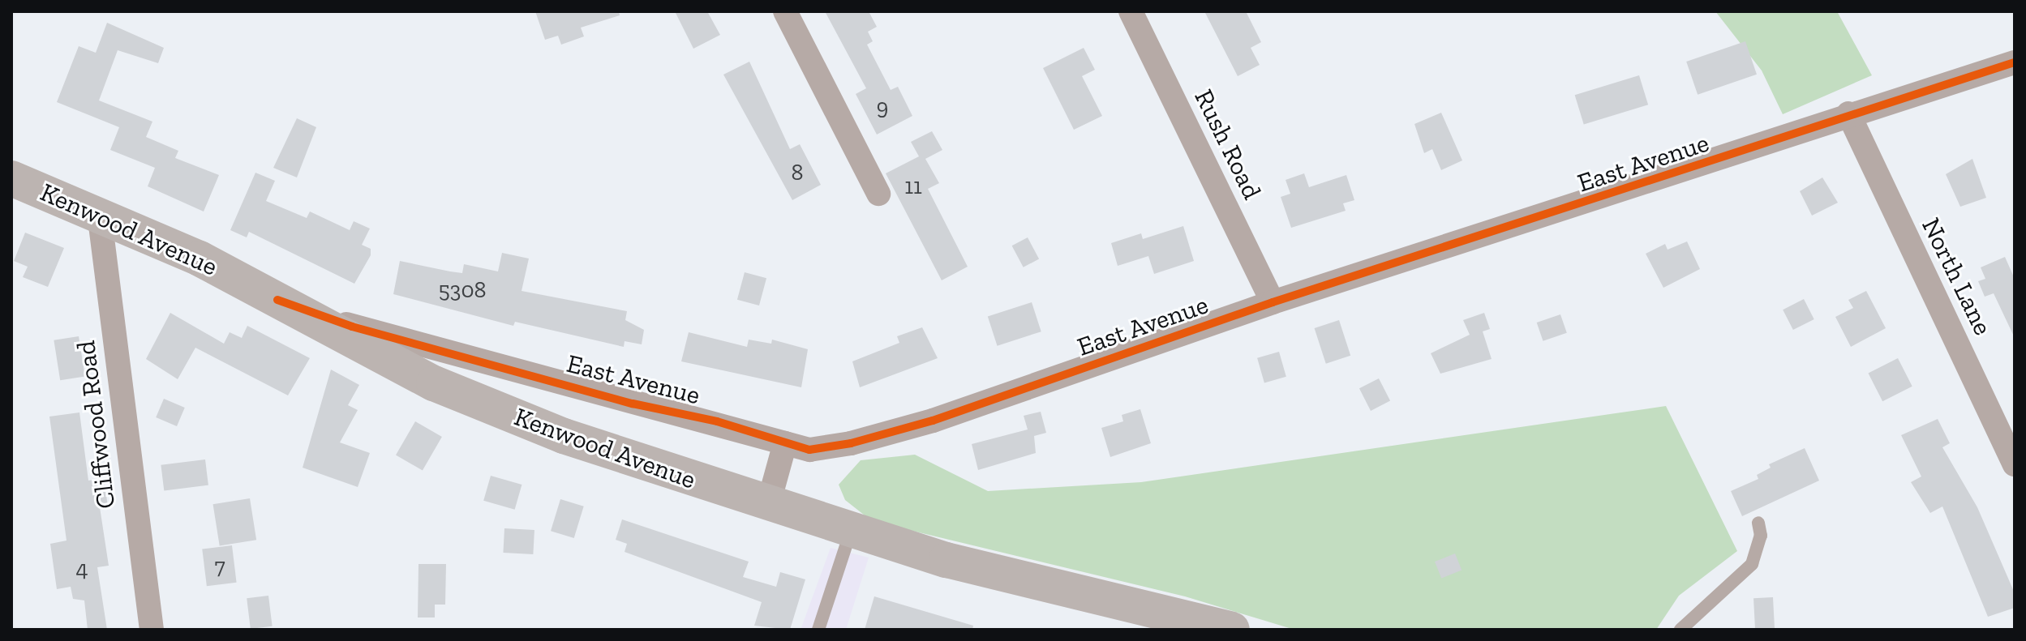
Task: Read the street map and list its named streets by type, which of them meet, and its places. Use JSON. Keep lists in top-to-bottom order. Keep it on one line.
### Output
{"streets":{"main road":["Kenwood Avenue"],"street":["Rush Road","East Avenue","North Lane","Cliffwood Road"]},"crossings":[["Rush Road","East Avenue"],["East Avenue","Kenwood Avenue"],["East Avenue","North Lane"],["Kenwood Avenue","Cliffwood Road"]],"house_numbers":["9","8","11","5308","7","4"]}
